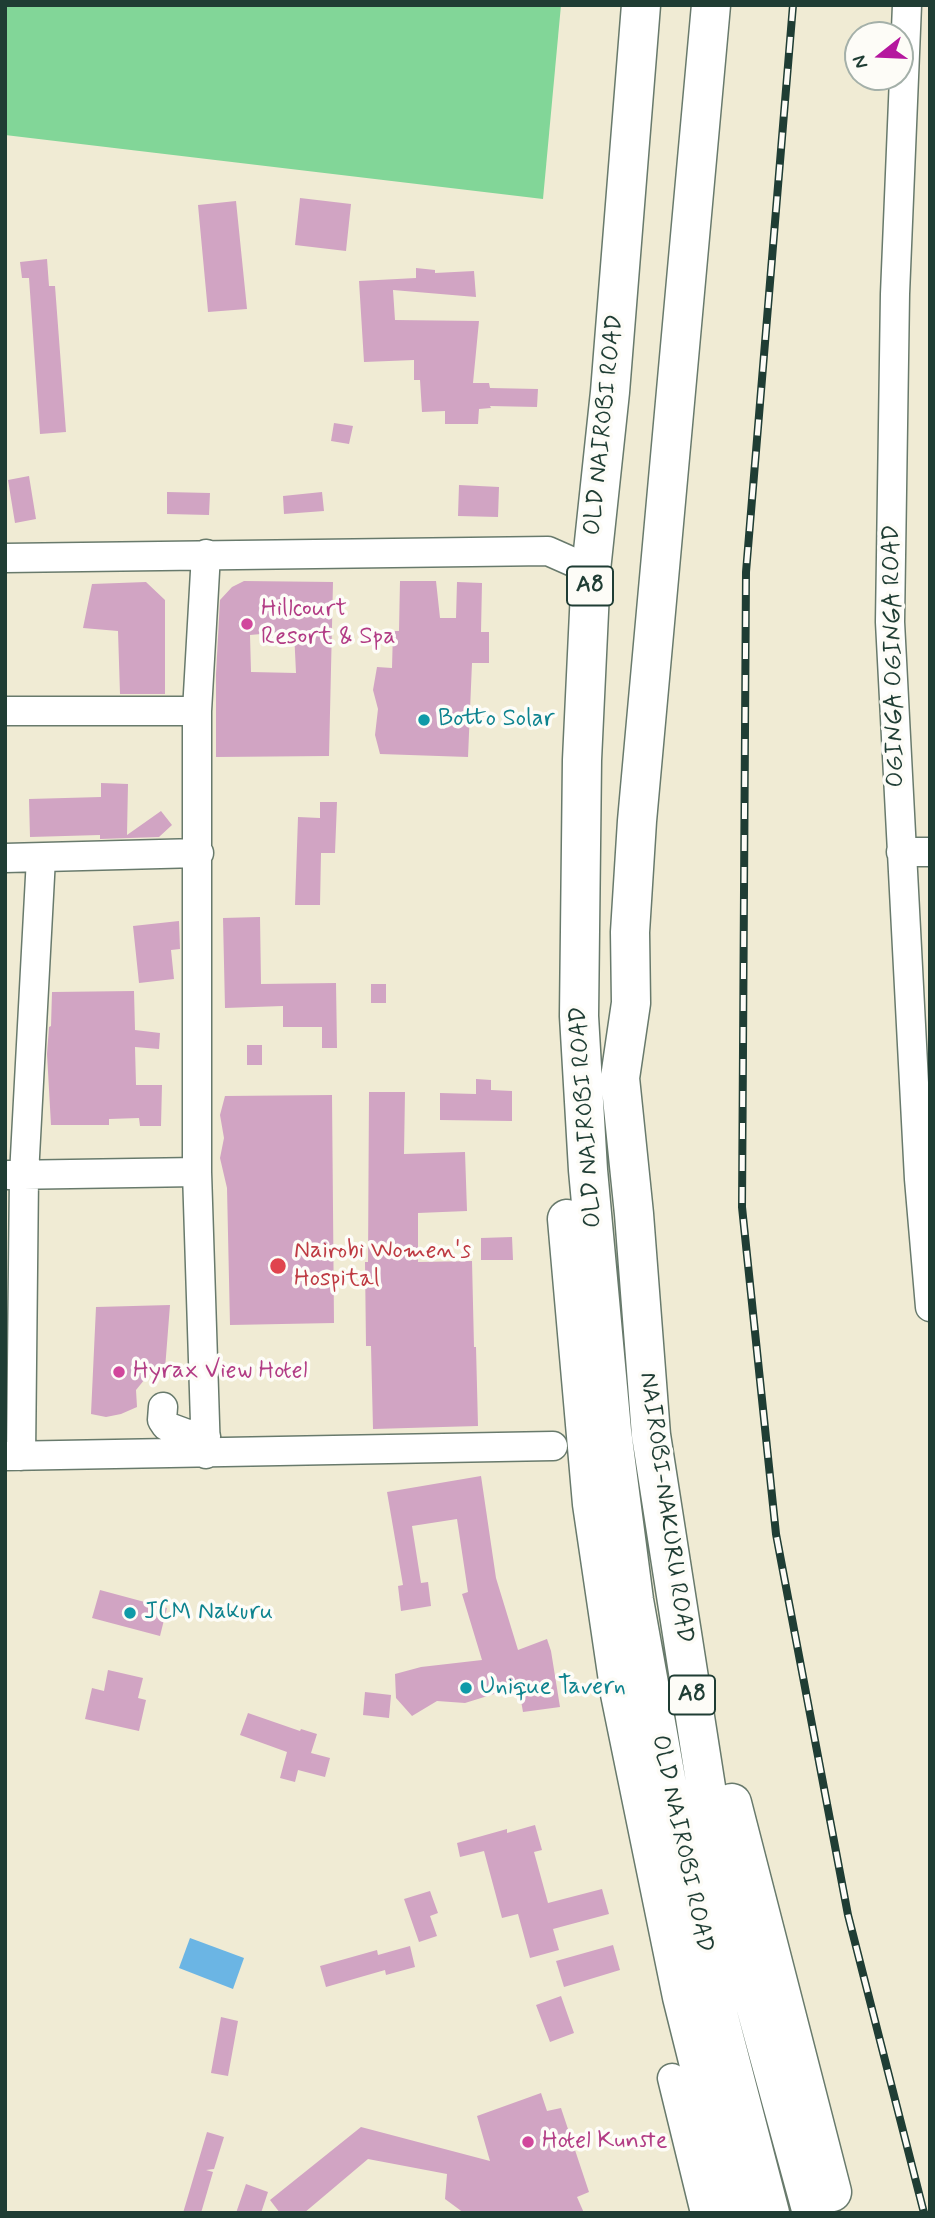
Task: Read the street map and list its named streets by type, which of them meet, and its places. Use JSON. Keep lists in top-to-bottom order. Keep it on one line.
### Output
{"streets":{"highway":["OLD NAIROBI ROAD","A8","NAIROBI-NAKURU ROAD"],"street":["OGINGA OGINGA ROAD"]},"crossings":[["OLD NAIROBI ROAD","NAIROBI-NAKURU ROAD"]],"places":["Hillcourt Resort & Spa","Botto Solar","Nairobi Women's Hospital","Hyrax View Hotel","JCM Nakuru","Unique Tavern","Hotel Kunste"],"north":"left"}
